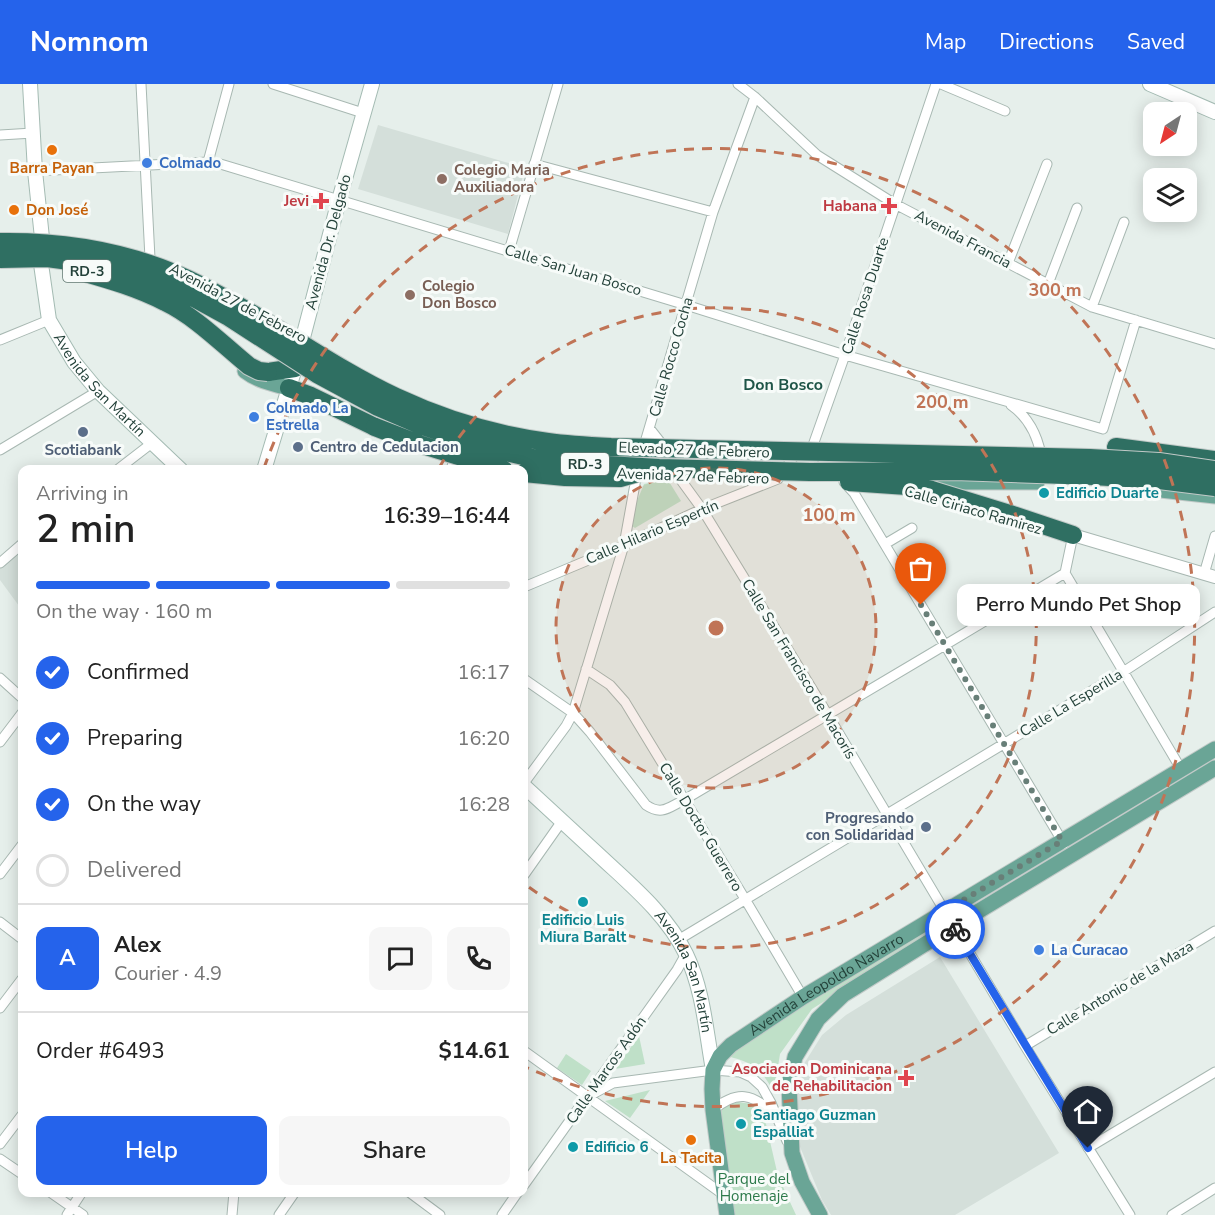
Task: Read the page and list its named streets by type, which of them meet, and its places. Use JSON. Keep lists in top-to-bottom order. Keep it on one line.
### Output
{"streets":{"highway":["RD-3","Elevado 27 de Febrero"],"main road":["Avenida Dr. Delgado","Avenida 27 de Febrero","Avenida San Martín","Avenida Leopoldo Navarro"],"street":["Avenida Francia","Calle San Juan Bosco","Calle Rosa Duarte","Calle Rocco Cocha","Calle Ciriaco Ramirez","Calle Hilario Espertín","Calle San Francisco de Macorís","Calle La Esperilla","Calle Doctor Guerrero","Calle Antonio de la Maza","Calle Marcos Adón"]},"crossings":[["Avenida Francia","Calle San Juan Bosco"],["Avenida Francia","Calle Rosa Duarte"],["Avenida Francia","Calle Rocco Cocha"],["Avenida Dr. Delgado","Calle San Juan Bosco"],["Avenida Dr. Delgado","Avenida 27 de Febrero"],["Calle San Juan Bosco","Calle Rosa Duarte"],["Calle San Juan Bosco","Calle Rocco Cocha"],["Calle San Juan Bosco","Avenida San Martín"],["Calle Rosa Duarte","Avenida 27 de Febrero"],["Avenida 27 de Febrero","Calle Rocco Cocha"],["Avenida 27 de Febrero","Avenida San Martín"],["Avenida 27 de Febrero","Elevado 27 de Febrero"],["Avenida 27 de Febrero","Calle Ciriaco Ramirez"],["Avenida 27 de Febrero","Calle Hilario Espertín"],["Avenida 27 de Febrero","Calle San Francisco de Macorís"],["Calle Rocco Cocha","Calle Hilario Espertín"],["Calle Rocco Cocha","Calle Doctor Guerrero"],["Avenida San Martín","Elevado 27 de Febrero"],["Avenida San Martín","Calle La Esperilla"],["Avenida San Martín","Avenida Leopoldo Navarro"],["Avenida San Martín","Calle Marcos Adón"],["Calle Hilario Espertín","Calle San Francisco de Macorís"],["Calle San Francisco de Macorís","Calle La Esperilla"],["Calle San Francisco de Macorís","Avenida Leopoldo Navarro"],["Calle San Francisco de Macorís","Calle Antonio de la Maza"],["Calle La Esperilla","Calle Doctor Guerrero"],["Calle Doctor Guerrero","Avenida Leopoldo Navarro"]],"districts":["Don Bosco"],"parks":["Parque del Homenaje"],"places":{"other":["Barra Payan","Colmado","Colegio Maria Auxiliadora","Don José","Colegio Don Bosco","Colmado La Estrella","Scotiabank","Centro de Cedulacion","Edificio Duarte","Perro Mundo Pet Shop","Progresando con Solidaridad","Edificio Luis Miura Baralt","La Curacao","Santiago Guzman Espalliat","La Tacita","Edificio 6"],"health":["Jevi","Habana","Asociacion Dominicana de Rehabilitacion"]},"north":"bottom left","page":{"header":"Nomnom","nav":["Map","Directions","Saved"],"heading":["2 min","Arriving in","16:39–16:44"],"panel":["Alex","Courier · 4.9","Order #6493","$14.61"],"bar":"On the way · 160 m","bubble":"Perro Mundo Pet Shop","list":[["Confirmed","16:17"],["Preparing","16:20"],["On the way","16:28"],"Delivered"],"round":"A","buttons":["Help","Share"]},"rings":["300 m","200 m","100 m"]}
